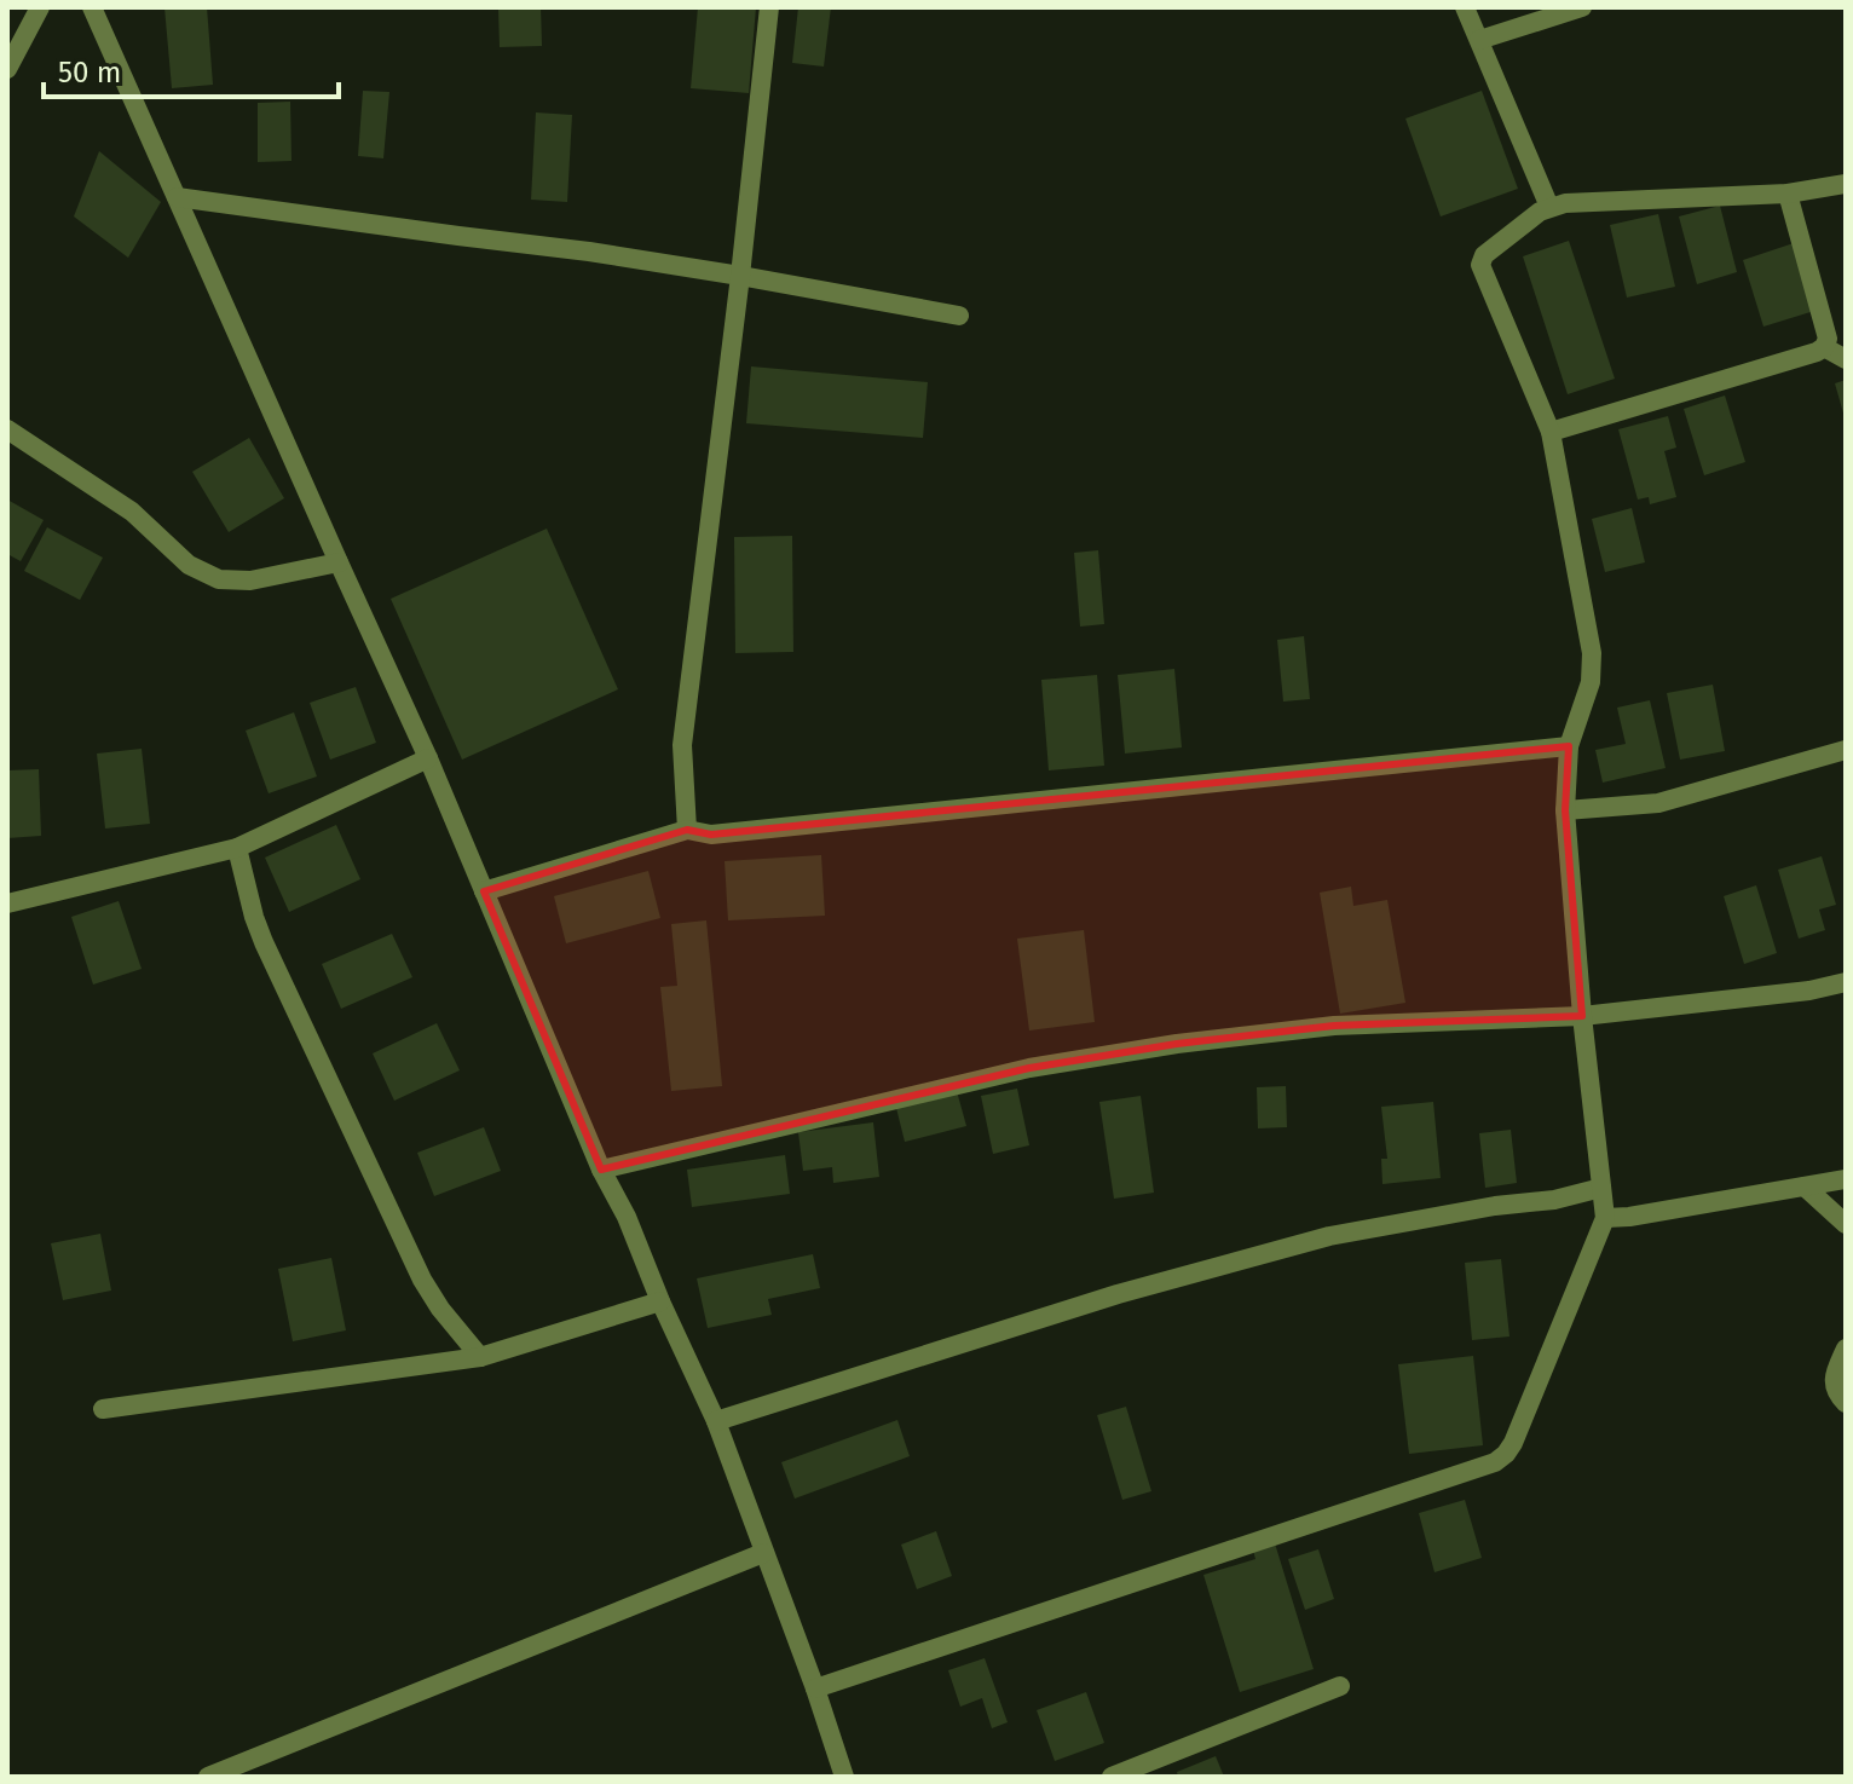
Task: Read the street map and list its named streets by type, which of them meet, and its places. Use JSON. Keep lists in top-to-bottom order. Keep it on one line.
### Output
{"scale_bar":"50 m"}
